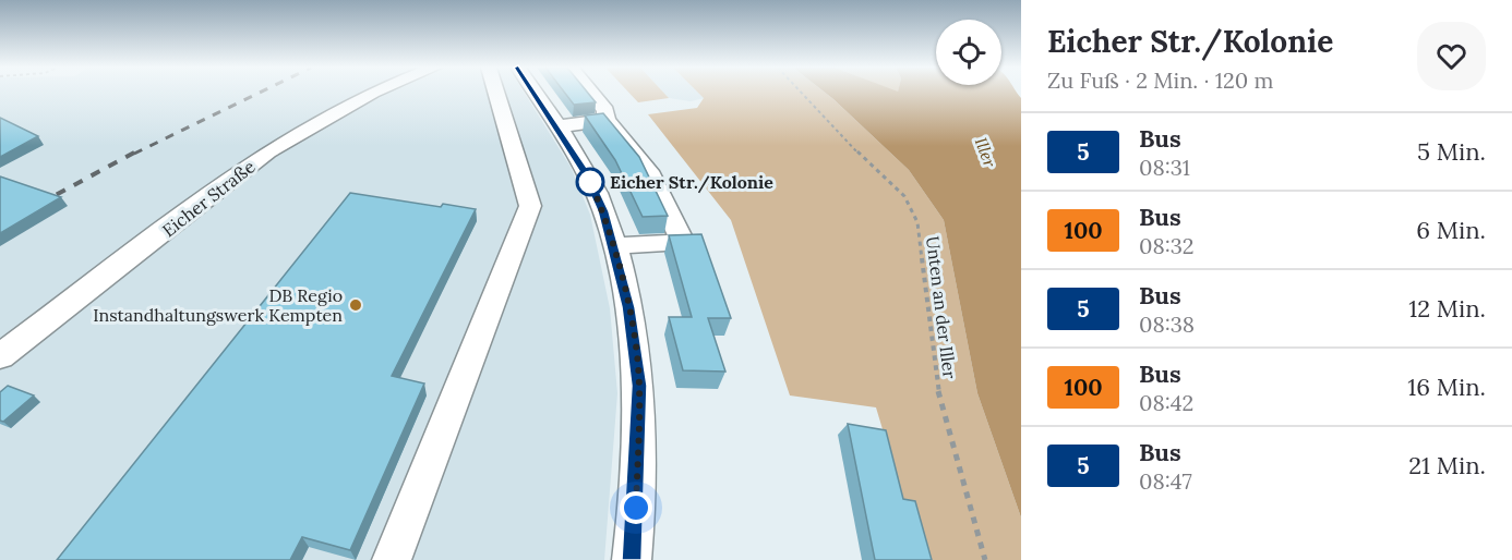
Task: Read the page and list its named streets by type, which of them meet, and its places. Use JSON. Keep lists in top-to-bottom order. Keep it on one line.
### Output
{"streets":{"street":["Eicher Straße"],"path":["Unten an der Iller"]},"water":["Iller"],"places":["Eicher Str./Kolonie","DB Regio Instandhaltungswerk Kempten"],"lines":["bus line 5"],"page":{"heading":["Eicher Str./Kolonie","Zu Fuß · 2 Min. · 120 m"],"list":[{"mark":"5","name":"Bus","note":"08:31","value":"5 Min."},{"mark":"100","name":"Bus","note":"08:32","value":"6 Min."},{"mark":"5","name":"Bus","note":"08:38","value":"12 Min."},{"mark":"100","name":"Bus","note":"08:42","value":"16 Min."},{"mark":"5","name":"Bus","note":"08:47","value":"21 Min."}]}}
